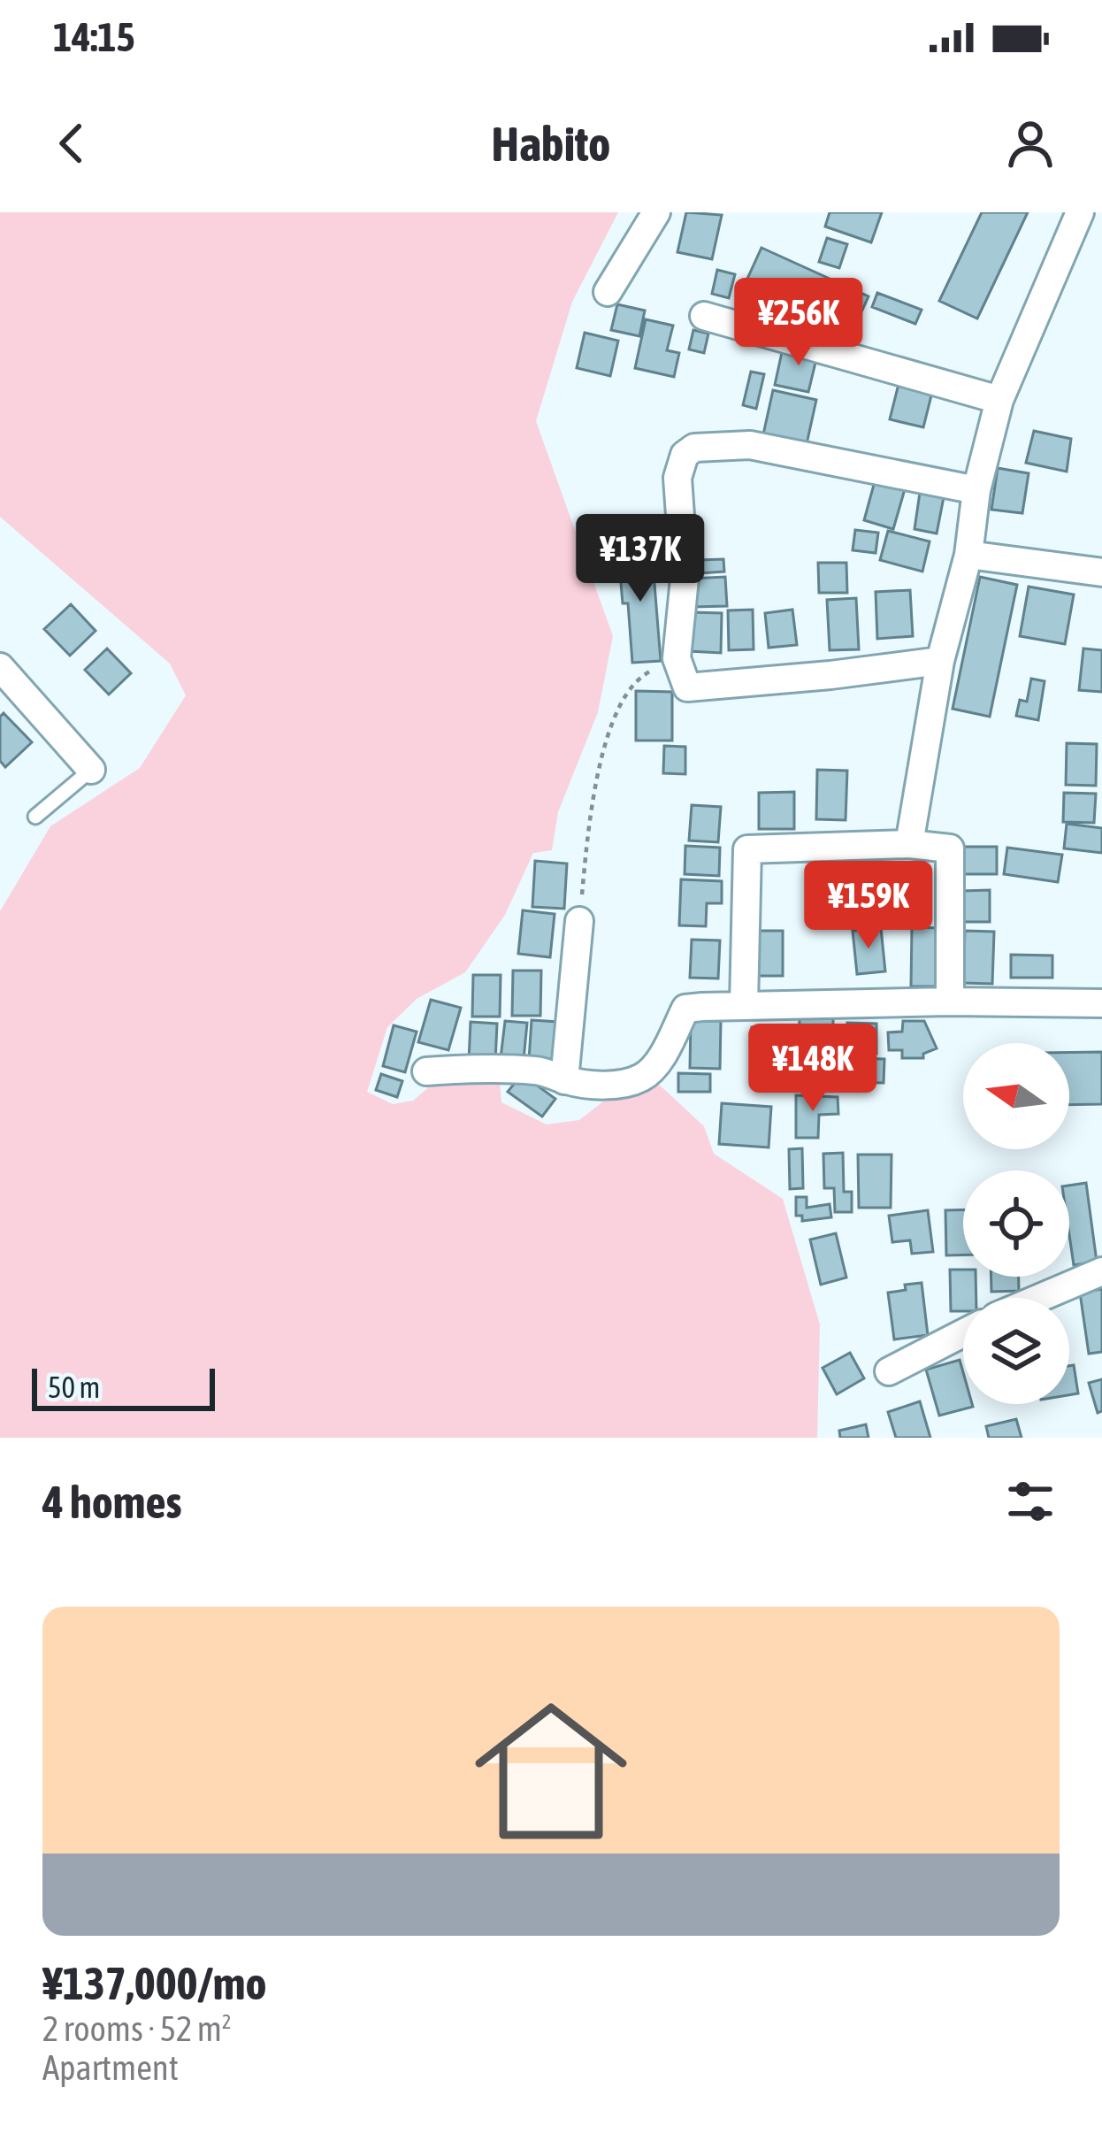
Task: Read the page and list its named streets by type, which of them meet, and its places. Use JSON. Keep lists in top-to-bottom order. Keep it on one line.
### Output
{"scale_bar":"50 m","north":"left","page":{"status":"14:15","header":"Habito","price":["¥256K","¥137K","¥159K","¥148K"],"scale":"50 m","heading":"4 homes","list":[{"name":"¥137,000/mo","note":"2 rooms · 52 m² · Apartment"}]}}
